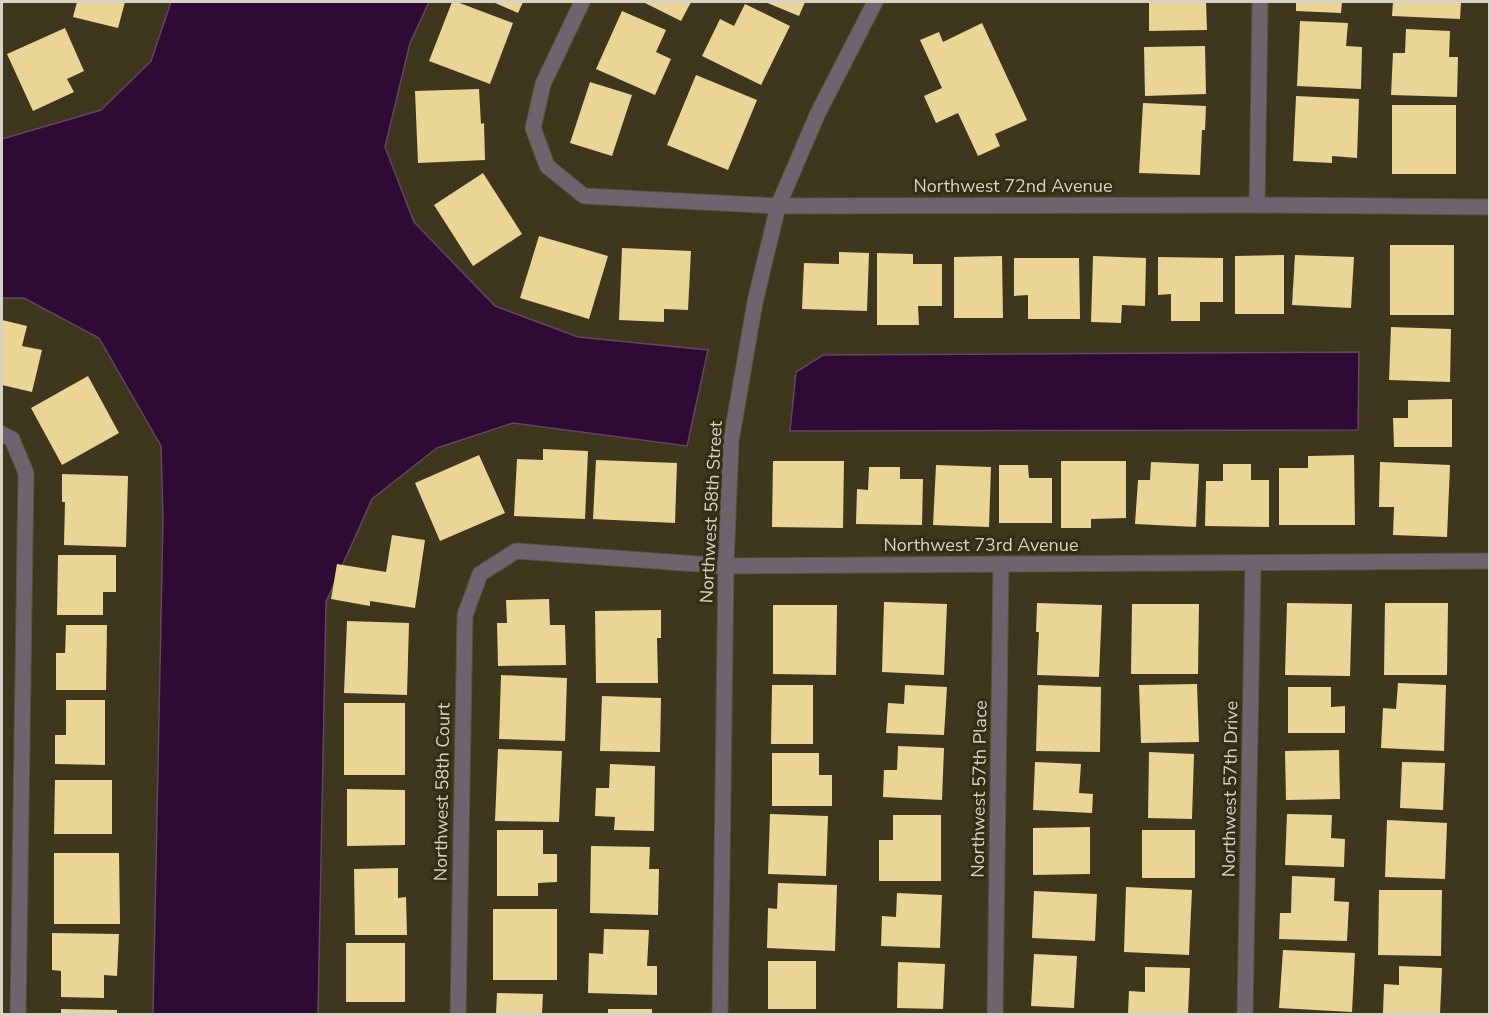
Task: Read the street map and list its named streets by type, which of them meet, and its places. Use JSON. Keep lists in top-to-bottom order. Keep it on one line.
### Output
{"streets":{"street":["Northwest 72nd Avenue","Northwest 58th Street","Northwest 73rd Avenue","Northwest 57th Place","Northwest 57th Drive","Northwest 58th Court"]},"crossings":[["Northwest 72nd Avenue","Northwest 58th Street"],["Northwest 58th Street","Northwest 73rd Avenue"],["Northwest 73rd Avenue","Northwest 57th Place"],["Northwest 73rd Avenue","Northwest 57th Drive"],["Northwest 73rd Avenue","Northwest 58th Court"]]}
